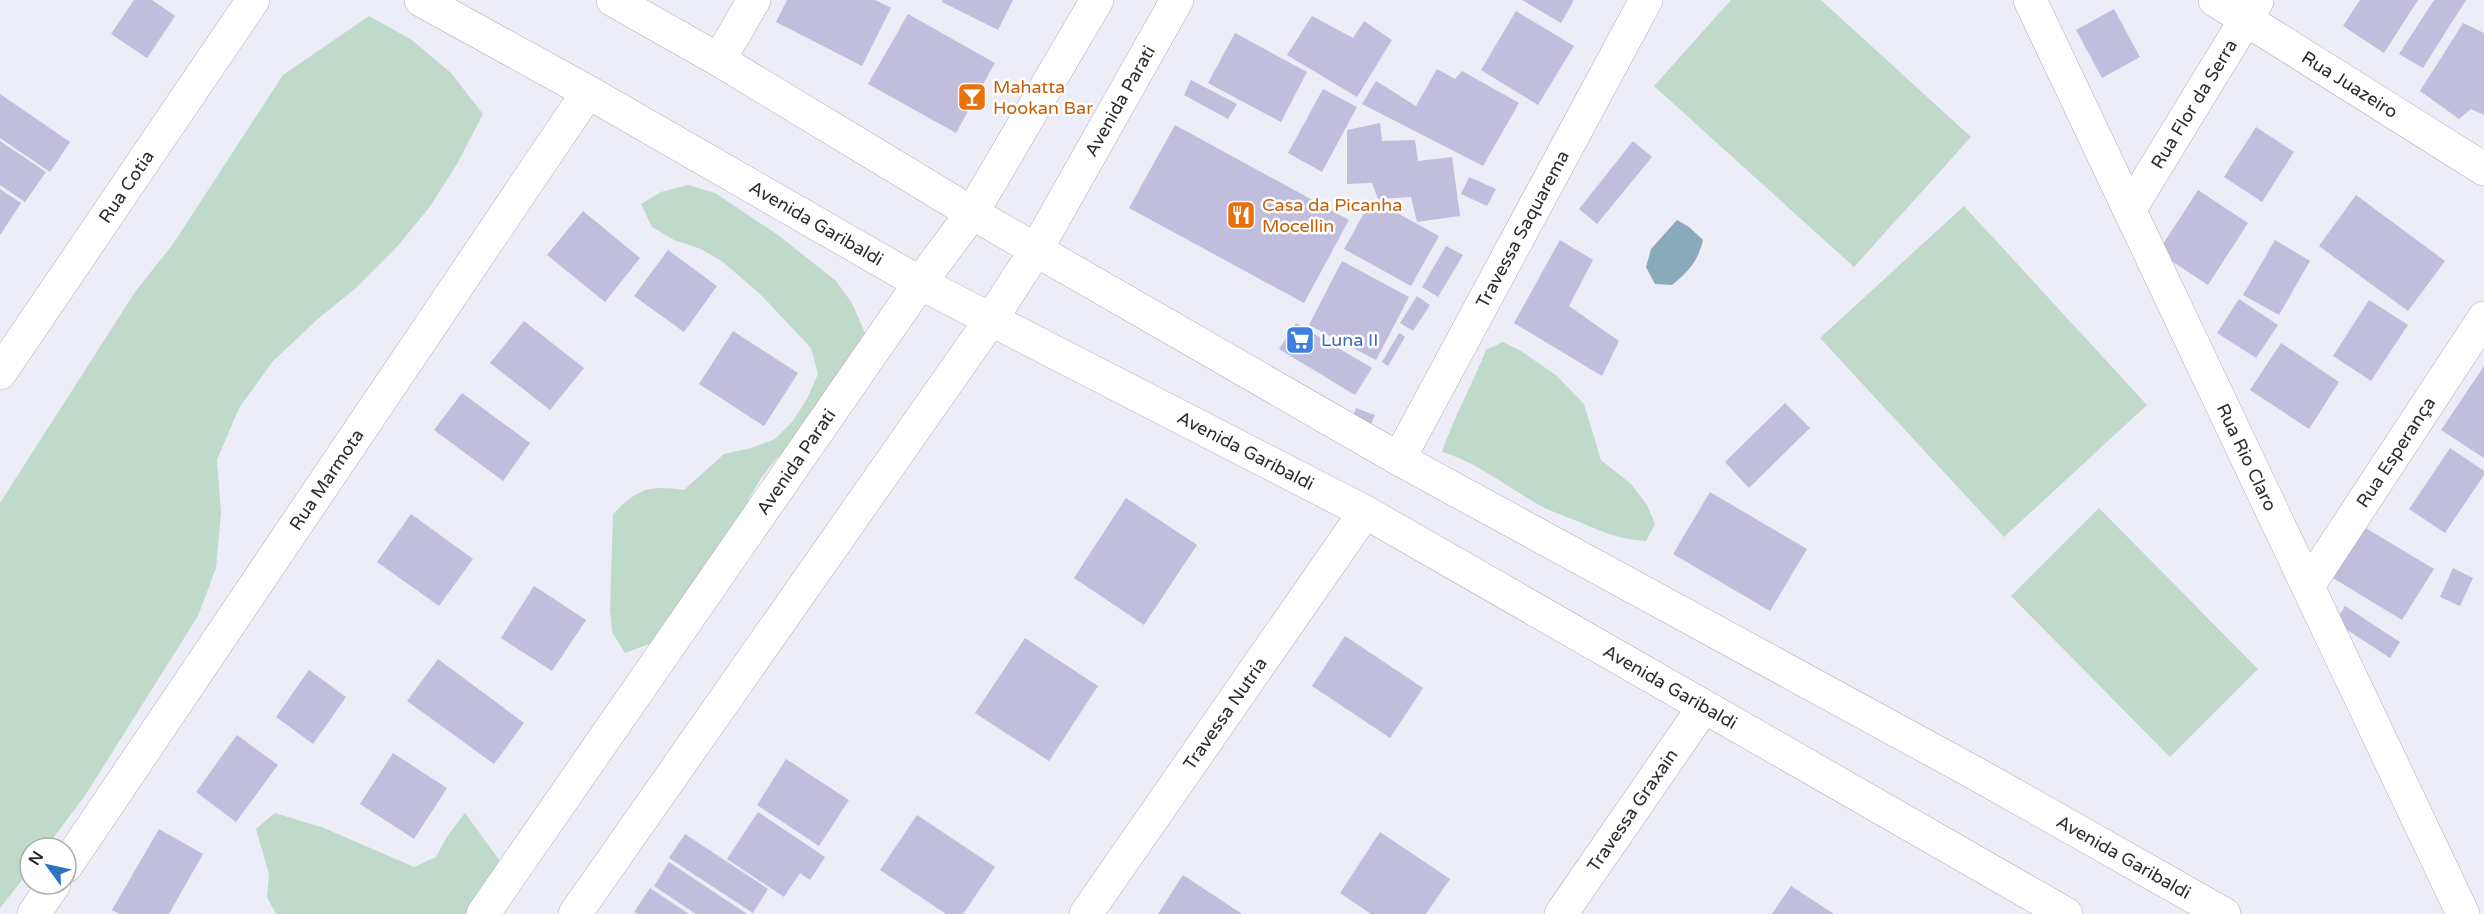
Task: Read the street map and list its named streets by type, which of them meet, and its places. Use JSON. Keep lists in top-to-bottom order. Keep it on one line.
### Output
{"streets":{"street":["Rua Juazeiro","Avenida Parati","Rua Flor da Serra","Rua Cotia","Avenida Garibaldi","Travessa Saquarema","Rua Esperança","Rua Rio Claro","Rua Marmota","Travessa Nutria","Travessa Graxain"]},"crossings":[["Rua Juazeiro","Rua Flor da Serra"],["Avenida Parati","Avenida Garibaldi"],["Rua Flor da Serra","Rua Rio Claro"],["Avenida Garibaldi","Travessa Saquarema"],["Avenida Garibaldi","Rua Marmota"],["Avenida Garibaldi","Travessa Nutria"],["Avenida Garibaldi","Travessa Graxain"],["Rua Esperança","Rua Rio Claro"]],"places":{"bar":["Mahatta Hookan Bar"],"restaurant":["Casa da Picanha Mocellin"],"supermarket":["Luna II"]},"north":"top left"}
